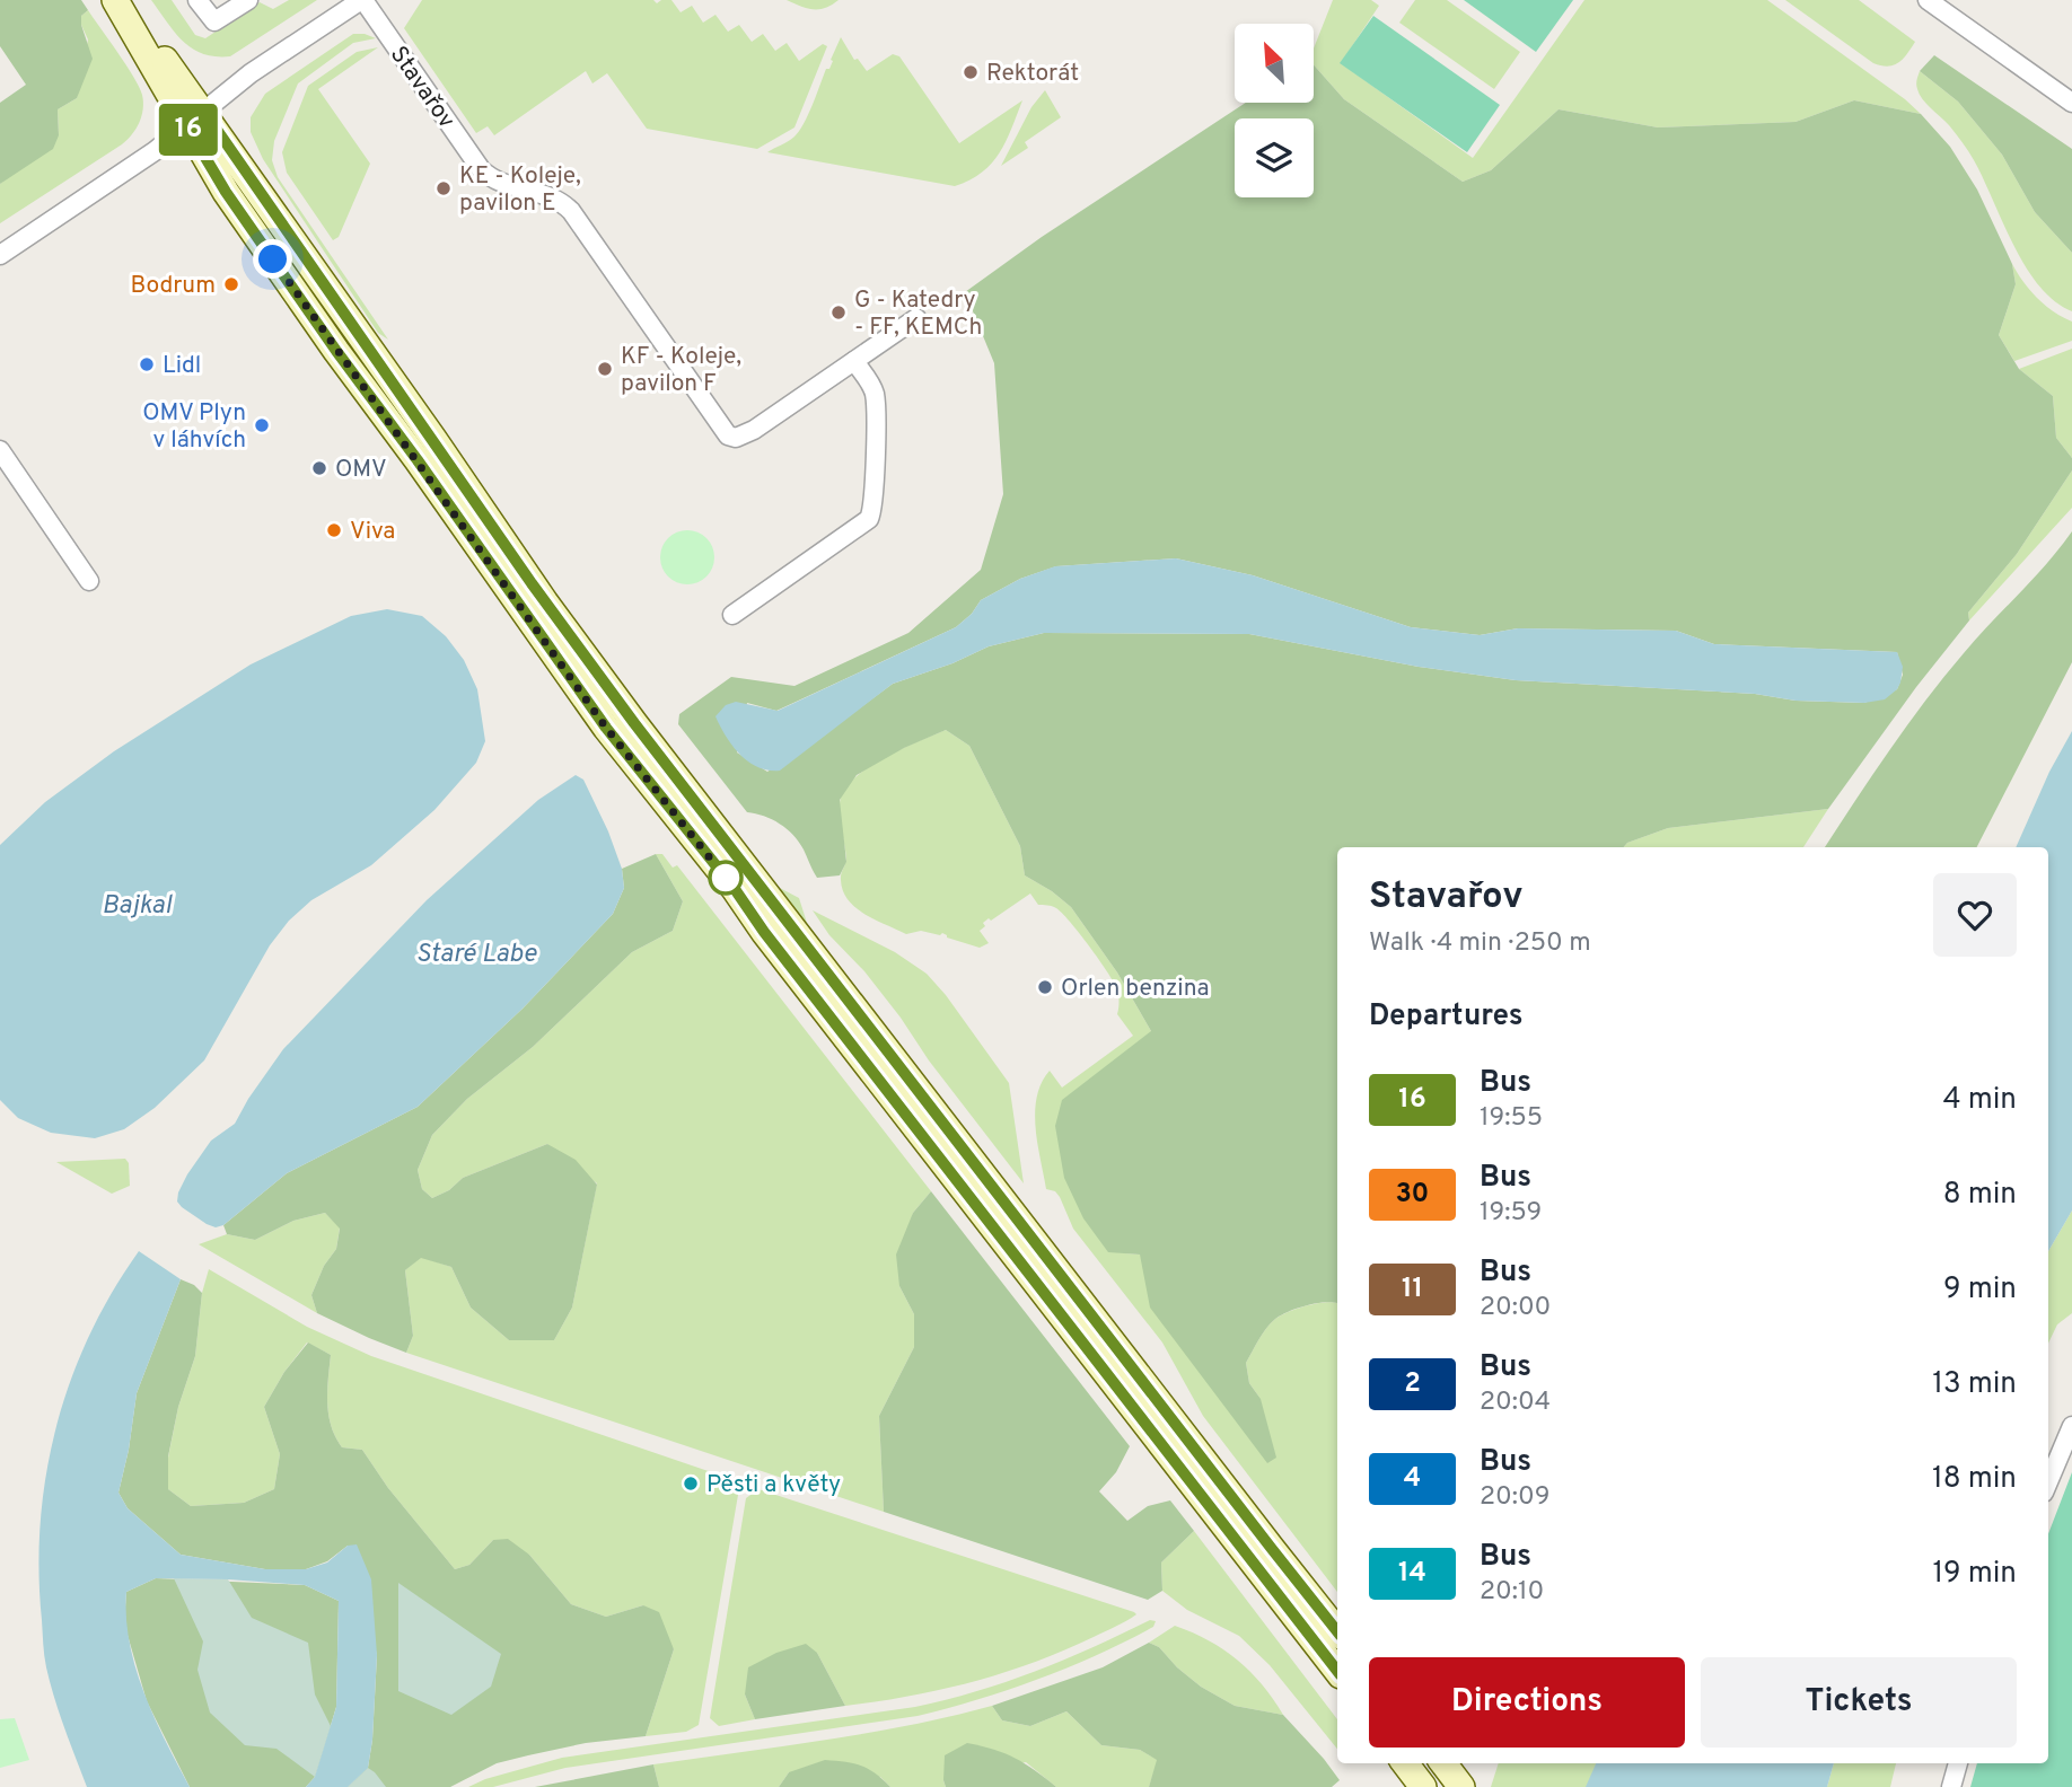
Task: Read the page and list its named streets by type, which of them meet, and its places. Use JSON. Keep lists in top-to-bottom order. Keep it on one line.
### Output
{"streets":{"street":["Stavařov"]},"water":["Bajkal","Staré Labe"],"places":["Rektorát","KE - Koleje, pavilon E","Bodrum","G - Katedry - FF, KEMCh","Lidl","KF - Koleje, pavilon F","OMV Plyn v láhvích","OMV","Viva","Orlen benzina","Pěsti a květy"],"lines":["bus line 16"],"north":"top left","page":{"on_map":"16","heading":[["Stavařov","Walk · 4 min · 250 m"],"Departures"],"list":[{"mark":"16","name":"Bus","note":"19:55","value":"4 min"},{"mark":"30","name":"Bus","note":"19:59","value":"8 min"},{"mark":"11","name":"Bus","note":"20:00","value":"9 min"},{"mark":"2","name":"Bus","note":"20:04","value":"13 min"},{"mark":"4","name":"Bus","note":"20:09","value":"18 min"},{"mark":"14","name":"Bus","note":"20:10","value":"19 min"}],"buttons":["Directions","Tickets"]}}
